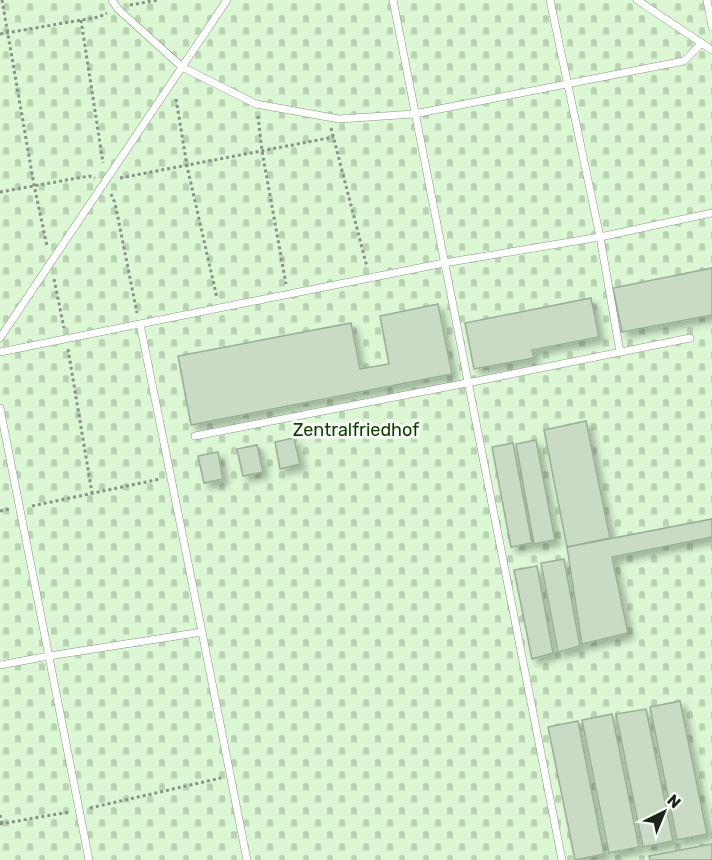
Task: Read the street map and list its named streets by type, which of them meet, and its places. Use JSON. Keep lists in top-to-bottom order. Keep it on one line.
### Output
{"parks":["Zentralfriedhof"],"north":"top right"}
